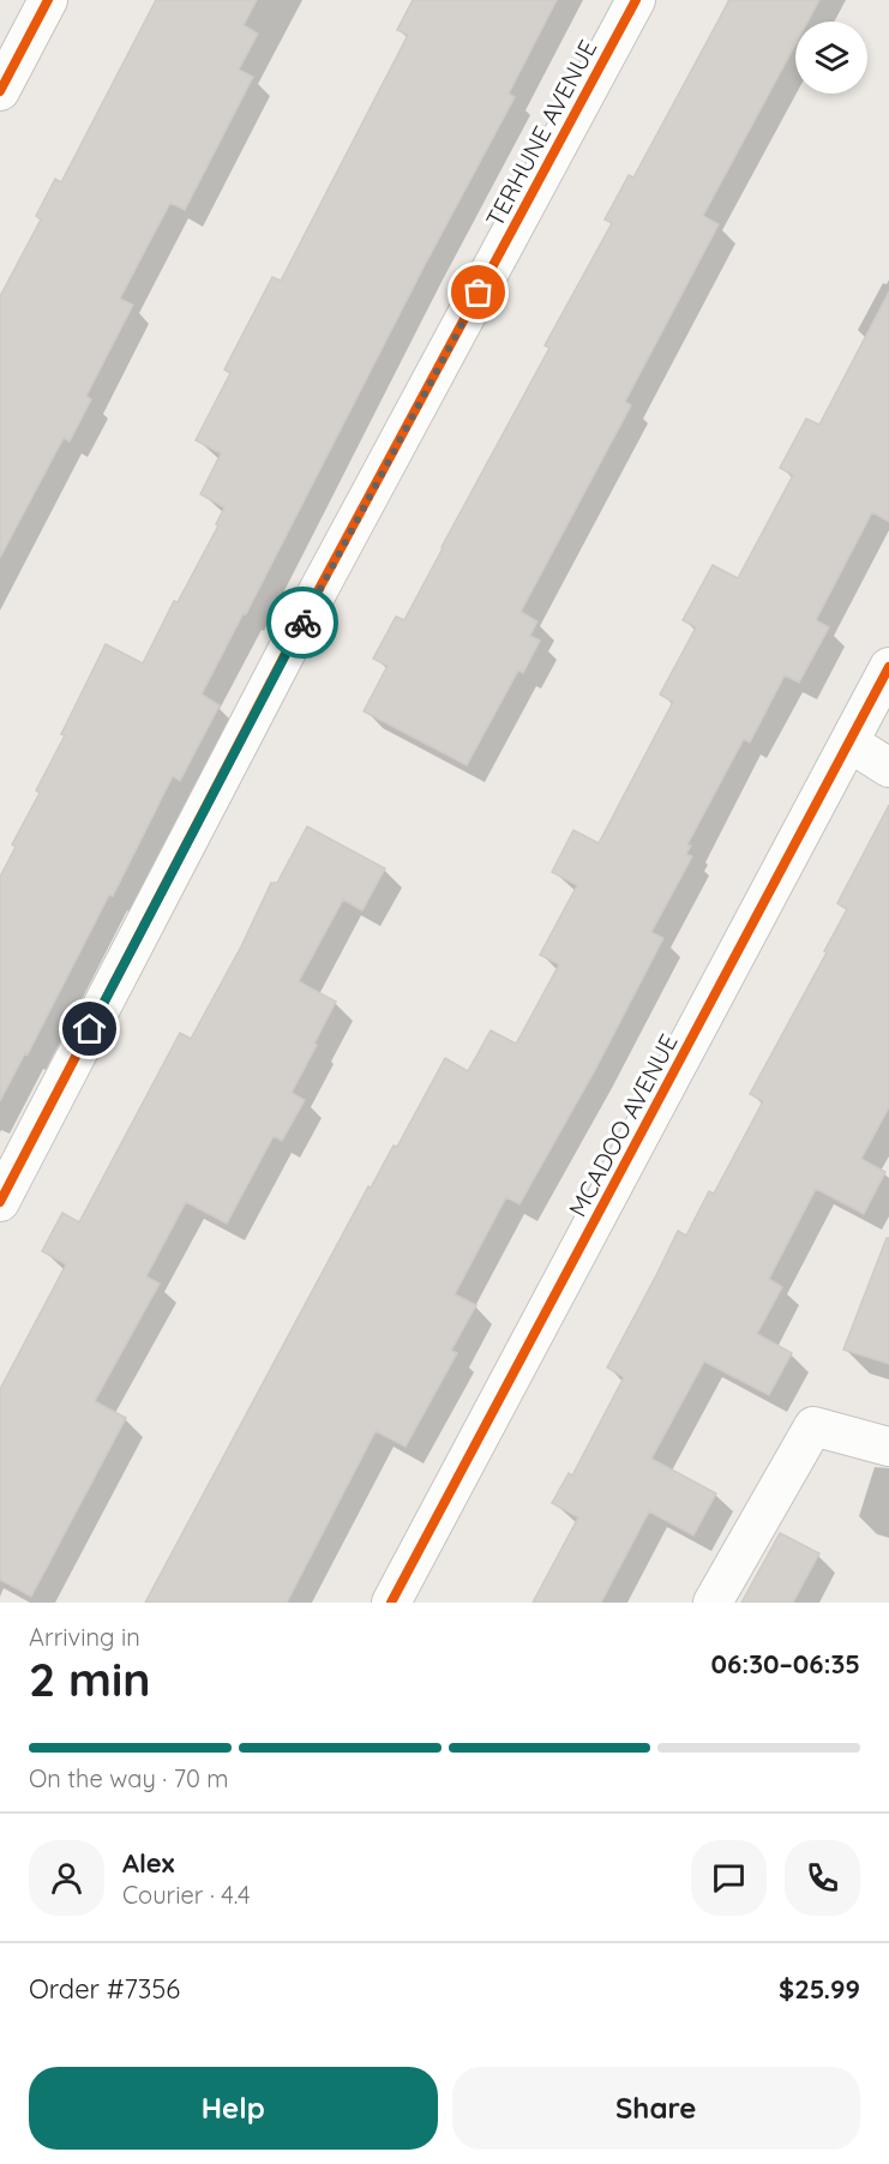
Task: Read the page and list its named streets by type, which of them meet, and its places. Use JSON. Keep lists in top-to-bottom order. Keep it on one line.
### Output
{"streets":{"street":["TERHUNE AVENUE","MCADOO AVENUE"]},"page":{"heading":["2 min","Arriving in","06:30–06:35"],"panel":["Alex","Courier · 4.4","Order #7356","$25.99"],"bar":"On the way · 70 m","buttons":["Help","Share"]}}
